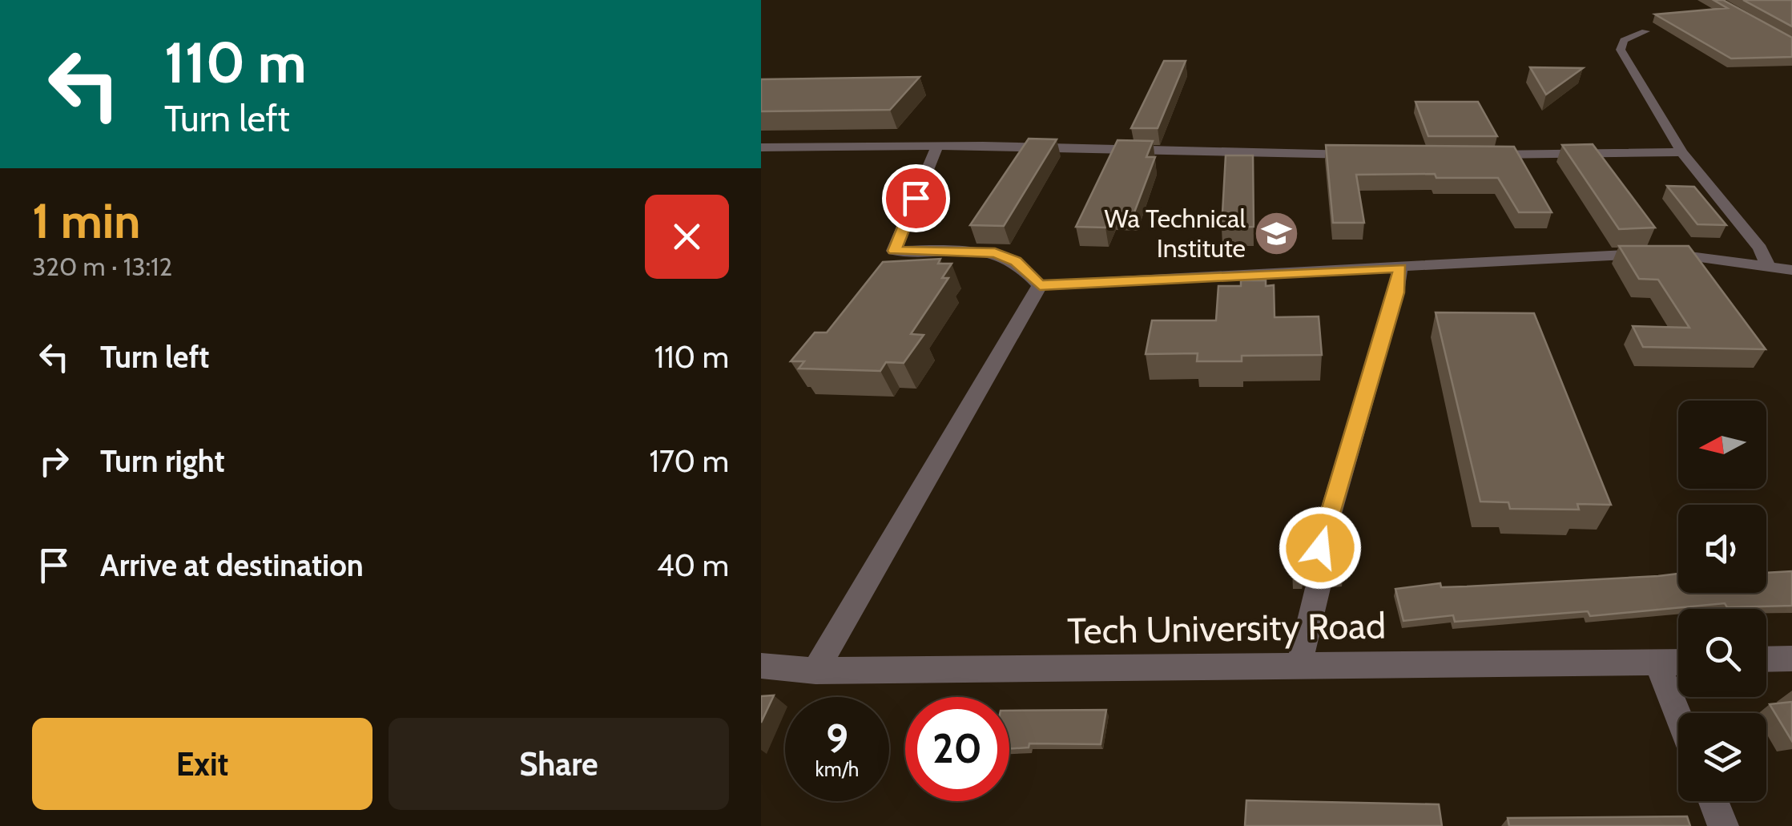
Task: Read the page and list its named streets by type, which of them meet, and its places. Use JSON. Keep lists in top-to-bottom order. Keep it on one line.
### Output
{"streets":{"street":["Tech University Road"]},"places":{"school or university":["Wa Technical Institute"]},"north":"left","page":{"turn":["110 m","Turn left"],"heading":["1 min","320 m · 13:12"],"list":[{"name":"Turn left","value":"110 m"},{"name":"Turn right","value":"170 m"},{"name":"Arrive at destination","value":"40 m"}],"speed":"9 km/h","limit":"20","buttons":["Exit","Share"]}}
